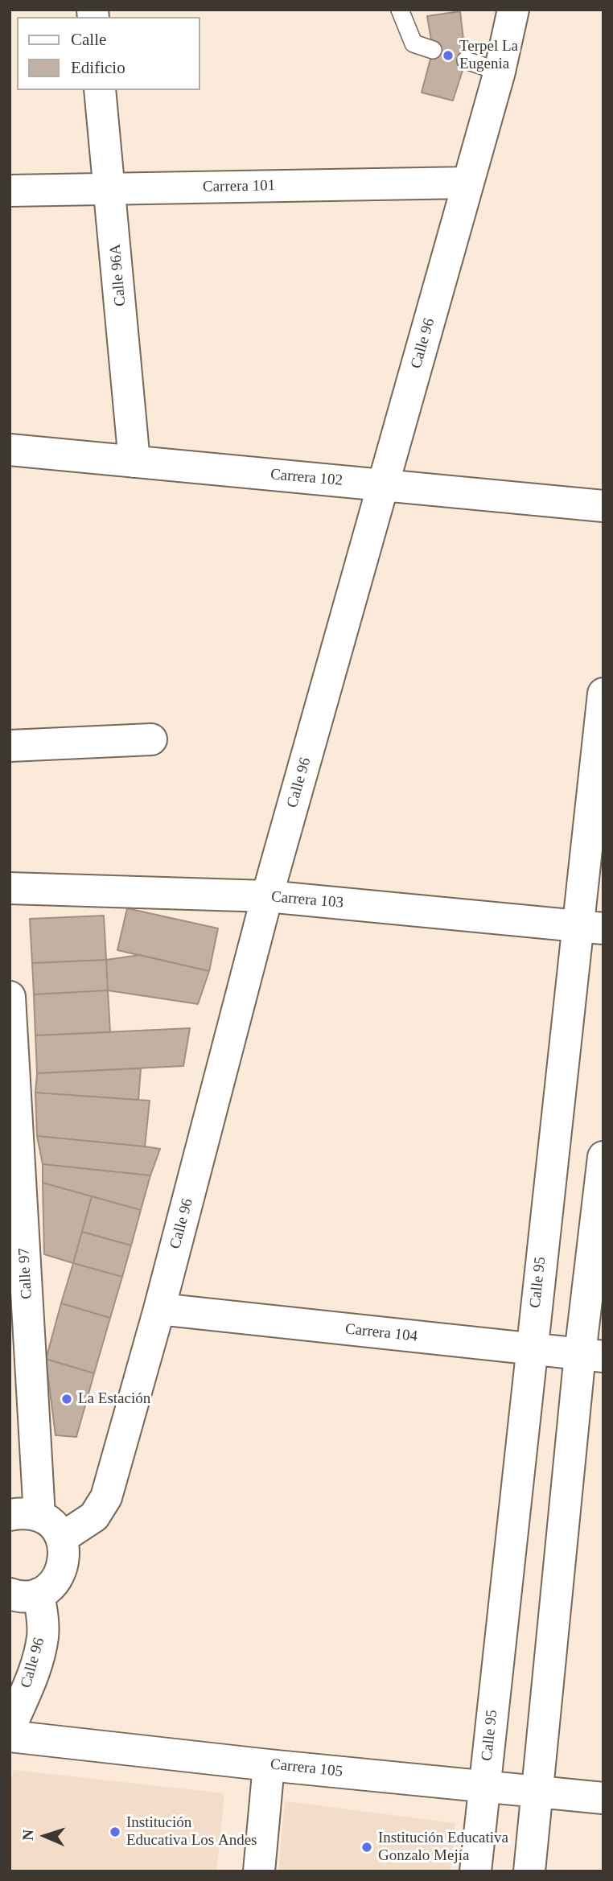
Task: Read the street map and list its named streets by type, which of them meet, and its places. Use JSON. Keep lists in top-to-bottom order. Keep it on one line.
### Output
{"streets":{"street":["Carrera 101","Calle 96A","Calle 96","Carrera 102","Carrera 103","Calle 97","Calle 95","Carrera 104","Carrera 105"]},"crossings":[["Carrera 101","Calle 96A"],["Carrera 101","Calle 96"],["Calle 96A","Carrera 102"],["Calle 96","Carrera 102"],["Calle 96","Carrera 103"],["Calle 96","Carrera 104"],["Carrera 103","Calle 95"],["Calle 95","Carrera 104"],["Calle 95","Carrera 105"]],"places":["Terpel La Eugenia","La Estación","Institución Educativa Los Andes","Institución Educativa Gonzalo Mejía"],"legend":["Calle","Edificio"],"north":"left"}
